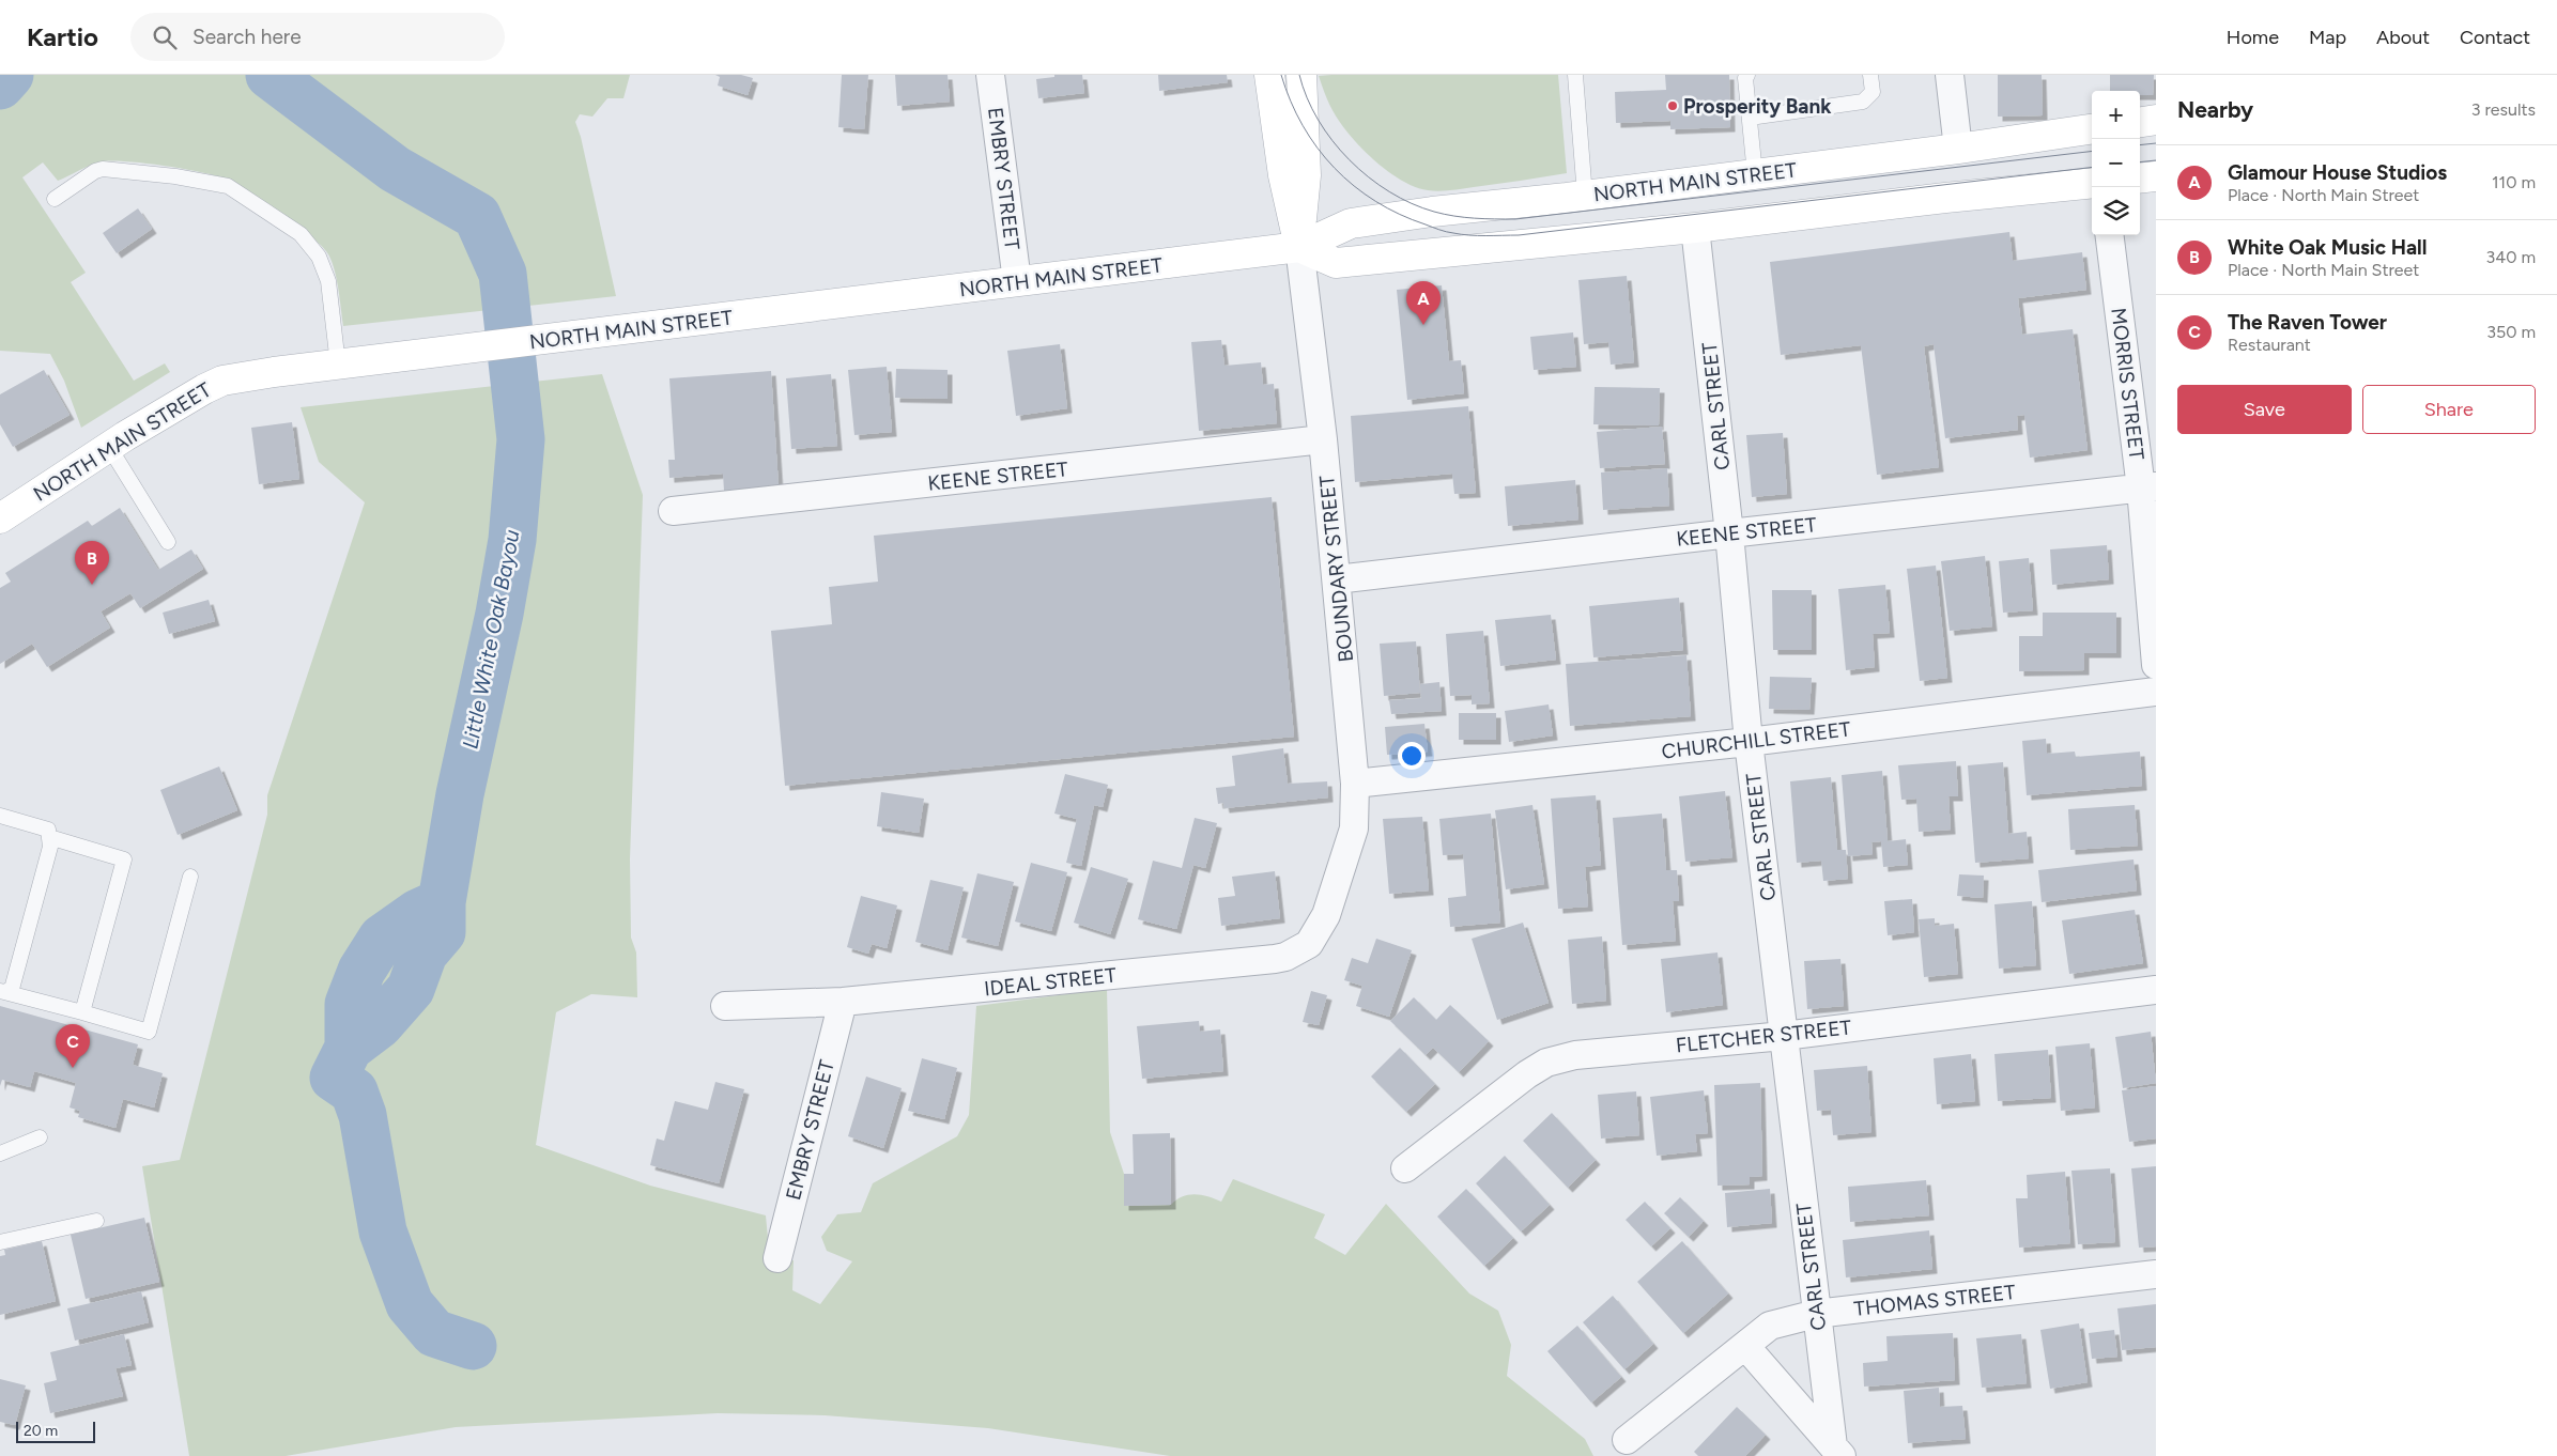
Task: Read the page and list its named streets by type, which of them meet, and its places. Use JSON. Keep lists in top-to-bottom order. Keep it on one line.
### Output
{"streets":{"main road":["NORTH MAIN STREET","BOUNDARY STREET"],"street":["EMBRY STREET","MORRIS STREET","CARL STREET","KEENE STREET","CHURCHILL STREET","IDEAL STREET","FLETCHER STREET","THOMAS STREET"]},"crossings":[["EMBRY STREET","NORTH MAIN STREET"],["EMBRY STREET","IDEAL STREET"],["NORTH MAIN STREET","BOUNDARY STREET"],["MORRIS STREET","KEENE STREET"],["CARL STREET","KEENE STREET"],["CARL STREET","CHURCHILL STREET"],["CARL STREET","FLETCHER STREET"],["CARL STREET","THOMAS STREET"],["KEENE STREET","BOUNDARY STREET"],["BOUNDARY STREET","CHURCHILL STREET"],["BOUNDARY STREET","IDEAL STREET"]],"water":["Little White Oak Bayou"],"places":["Prosperity Bank"],"scale_bar":"20 m","page":{"header":"Kartio","search":"Search here","nav":["Home","Map","About","Contact"],"heading":["Nearby","3 results"],"map_buttons":["+","−"],"list":[{"mark":"A","name":"Glamour House Studios","note":"Place · North Main Street","value":"110 m"},{"mark":"B","name":"White Oak Music Hall","note":"Place · North Main Street","value":"340 m"},{"mark":"C","name":"The Raven Tower","note":"Restaurant","value":"350 m"}],"pins":["A","B","C"],"buttons":["Save","Share"],"scale":"20 m"}}
